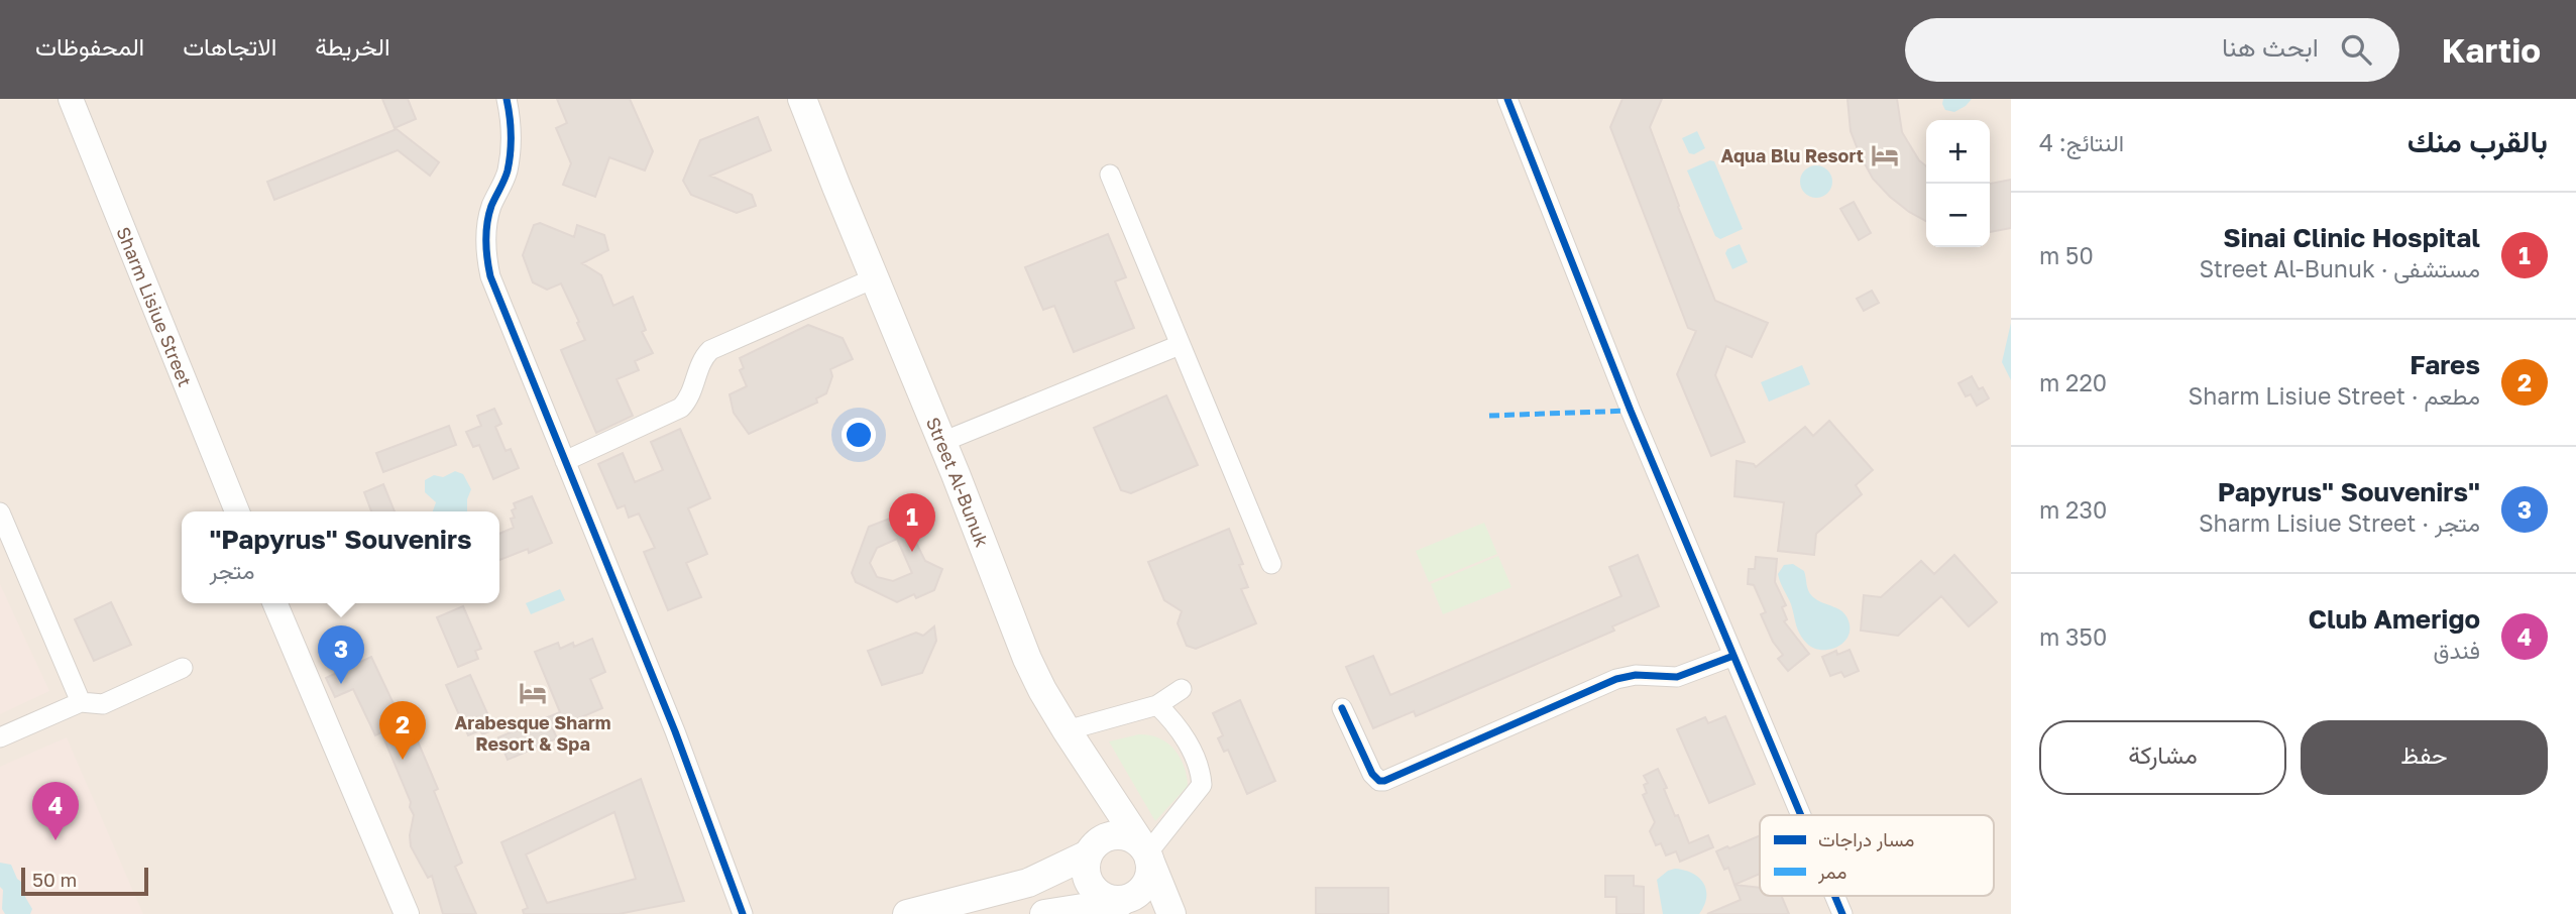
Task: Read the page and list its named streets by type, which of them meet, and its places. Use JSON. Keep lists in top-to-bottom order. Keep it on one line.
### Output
{"streets":{"main road":["Street Al-Bunuk"],"street":["Sharm Lisiue Street"]},"places":{"hotel":["Aqua Blu Resort","Arabesque Sharm Resort & Spa"]},"legend":["مسار دراجات","ممر"],"scale_bar":"50 m","page":{"header":"Kartio","search":"ابحث هنا","nav":["الخريطة","الاتجاهات","المحفوظات"],"heading":["بالقرب منك","النتائج: 4"],"map_buttons":["+","−"],"list":[{"mark":"1","name":"Sinai Clinic Hospital","note":"مستشفى · Street Al-Bunuk","value":"50 m"},{"mark":"2","name":"Fares","note":"مطعم · Sharm Lisiue Street","value":"220 m"},{"mark":"3","name":"\"Papyrus\" Souvenirs","note":"متجر · Sharm Lisiue Street","value":"230 m"},{"mark":"4","name":"Club Amerigo","note":"فندق","value":"350 m"}],"pins":["1","3","2","4"],"popup":["\"Papyrus\" Souvenirs","متجر"],"buttons":["حفظ","مشاركة"],"scale":"50 m"}}
